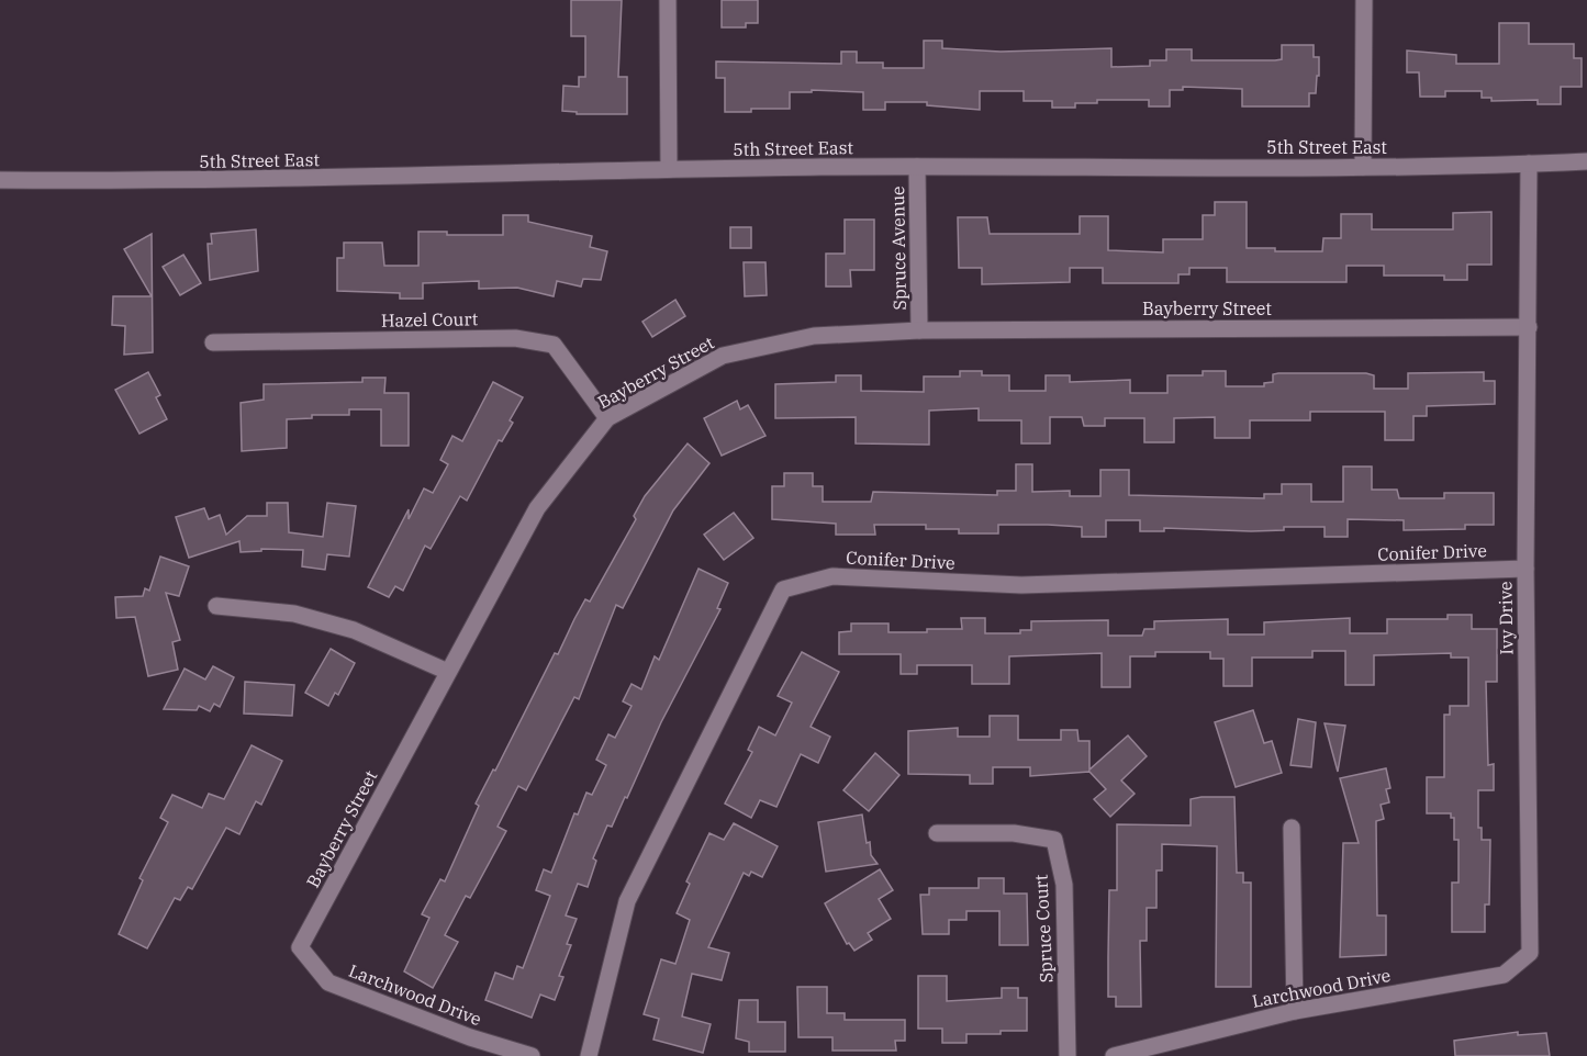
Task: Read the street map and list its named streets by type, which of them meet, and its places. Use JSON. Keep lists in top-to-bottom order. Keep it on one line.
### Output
{"streets":{"street":["5th Street East","Spruce Avenue","Bayberry Street","Hazel Court","Conifer Drive","Ivy Drive","Spruce Court","Larchwood Drive"]},"crossings":[["5th Street East","Spruce Avenue"],["5th Street East","Ivy Drive"],["Spruce Avenue","Bayberry Street"],["Bayberry Street","Hazel Court"],["Bayberry Street","Ivy Drive"],["Bayberry Street","Larchwood Drive"],["Conifer Drive","Ivy Drive"],["Ivy Drive","Larchwood Drive"]]}
